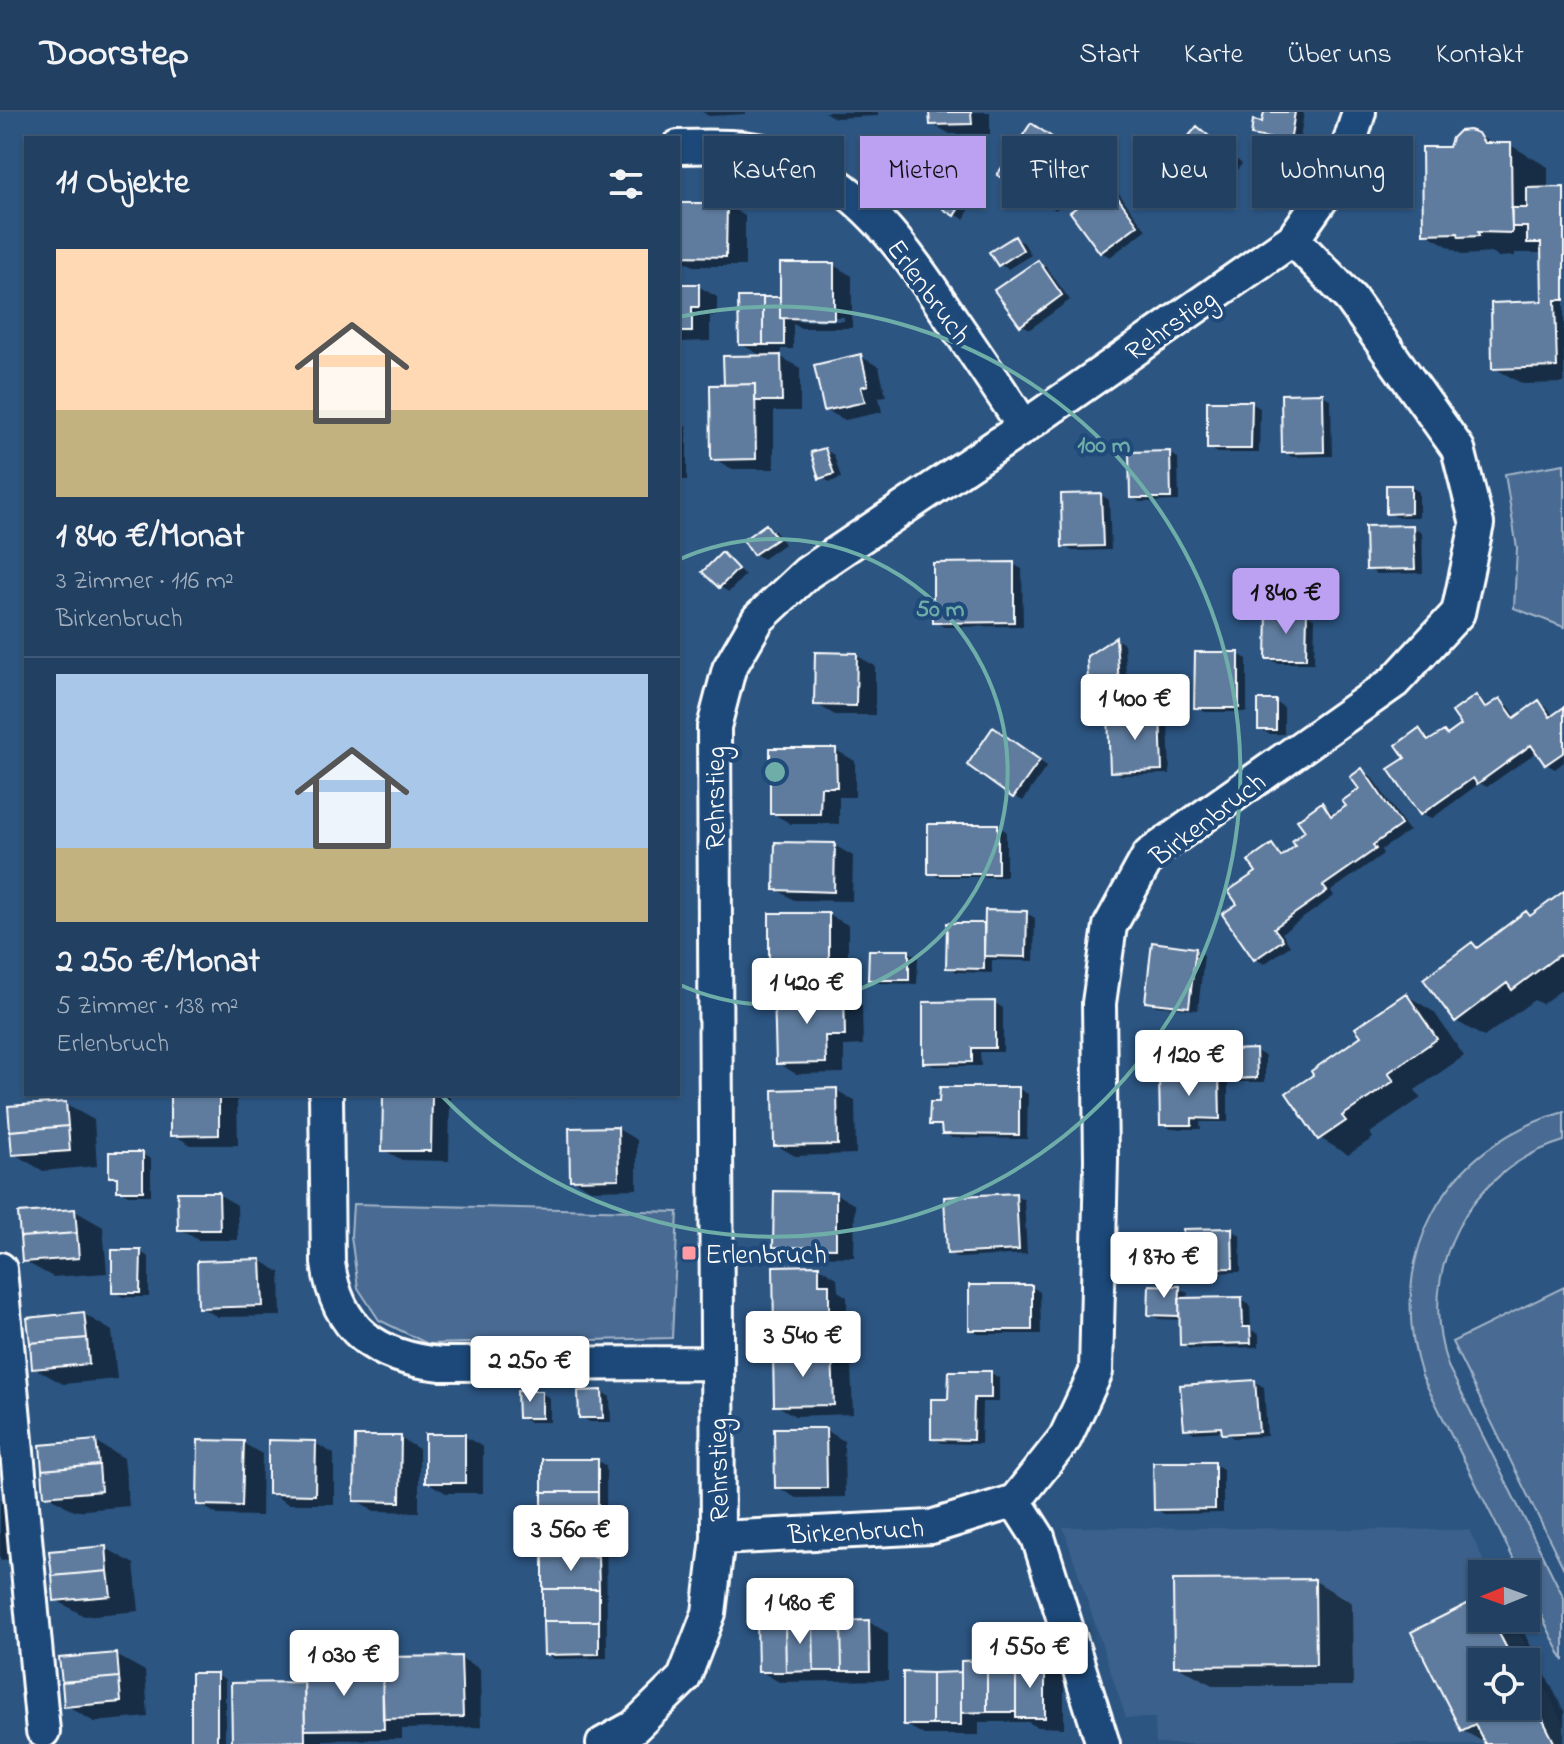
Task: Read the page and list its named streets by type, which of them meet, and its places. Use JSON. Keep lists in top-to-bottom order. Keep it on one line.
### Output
{"streets":{"street":["Erlenbruch","Rehrstieg","Birkenbruch"]},"crossings":[["Erlenbruch","Rehrstieg"],["Rehrstieg","Birkenbruch"]],"places":{"transit":["Erlenbruch"]},"north":"left","page":{"header":"Doorstep","nav":["Start","Karte","Über uns","Kontakt"],"chip":["Kaufen","Mieten","Filter","Neu","Wohnung"],"heading":"11 Objekte","list":[{"name":"1 840 €/Monat","note":"3 Zimmer · 116 m² · Birkenbruch"},{"name":"2 250 €/Monat","note":"5 Zimmer · 138 m² · Erlenbruch"}],"price":["1 840 €","1 400 €","1 420 €","1 120 €","1 870 €","3 540 €","2 250 €","3 560 €","1 480 €","1 550 €","1 030 €"]},"rings":["100 m","50 m"]}
